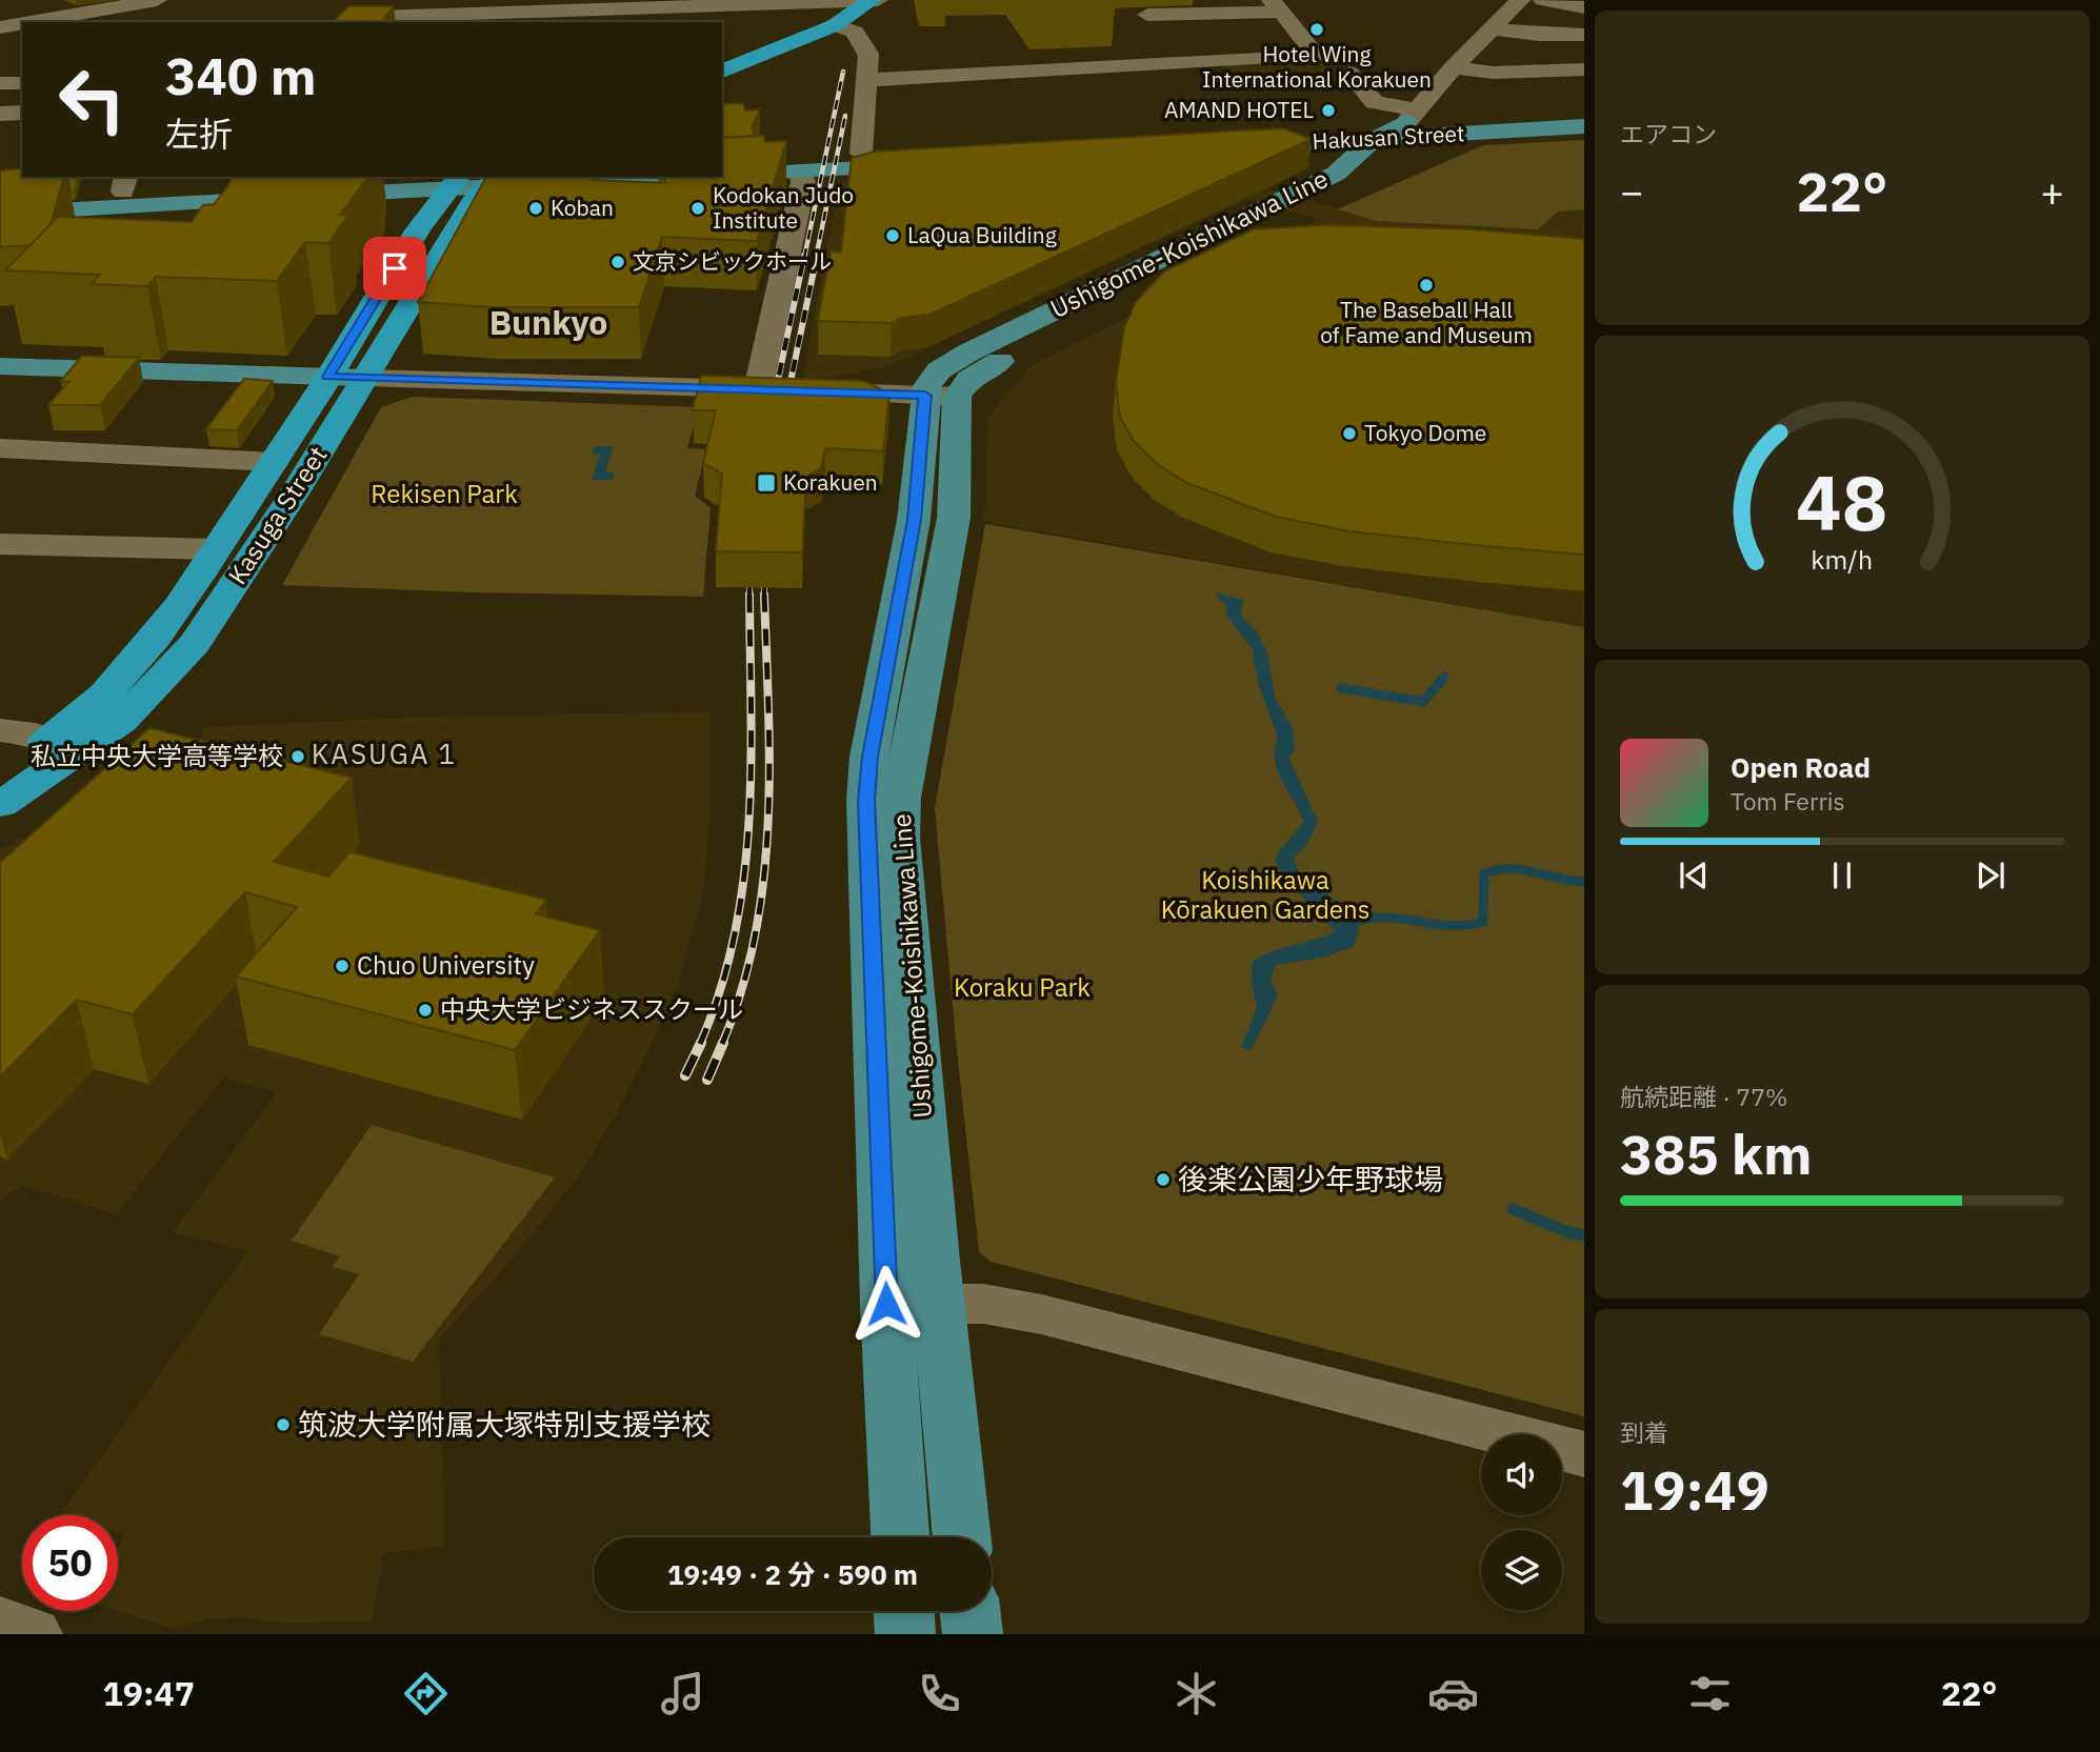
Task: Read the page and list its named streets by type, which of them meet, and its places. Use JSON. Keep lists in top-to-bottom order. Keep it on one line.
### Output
{"streets":{"highway":["Kasuga Street"],"main road":["Hakusan Street","Ushigome-Koishikawa Line"]},"crossings":[["Hakusan Street","Ushigome-Koishikawa Line"]],"districts":["Bunkyo","KASUGA 1"],"parks":["Rekisen Park","Koishikawa Kōrakuen Gardens","Koraku Park"],"places":{"other":["Hotel Wing International Korakuen","AMAND HOTEL","Koban","Kodokan Judo Institute","LaQua Building","文京シビックホール","The Baseball Hall of Fame and Museum","Tokyo Dome","私立中央大学高等学校","Chuo University","中央大学ビジネススクール","後楽公園少年野球場","筑波大学附属大塚特別支援学校"],"transit":["Korakuen"]},"page":{"tile":["エアコン",["航続距離 · 77%","385 km"],["到着","19:49"]],"turn":["340 m","左折"],"heat":["−","22°","+"],"song":["Open Road","Tom Ferris"],"limit":"50","trip":"19:49 · 2 分 · 590 m","tabs":["19:47","22°"],"gauge":["48","km/h"]}}
